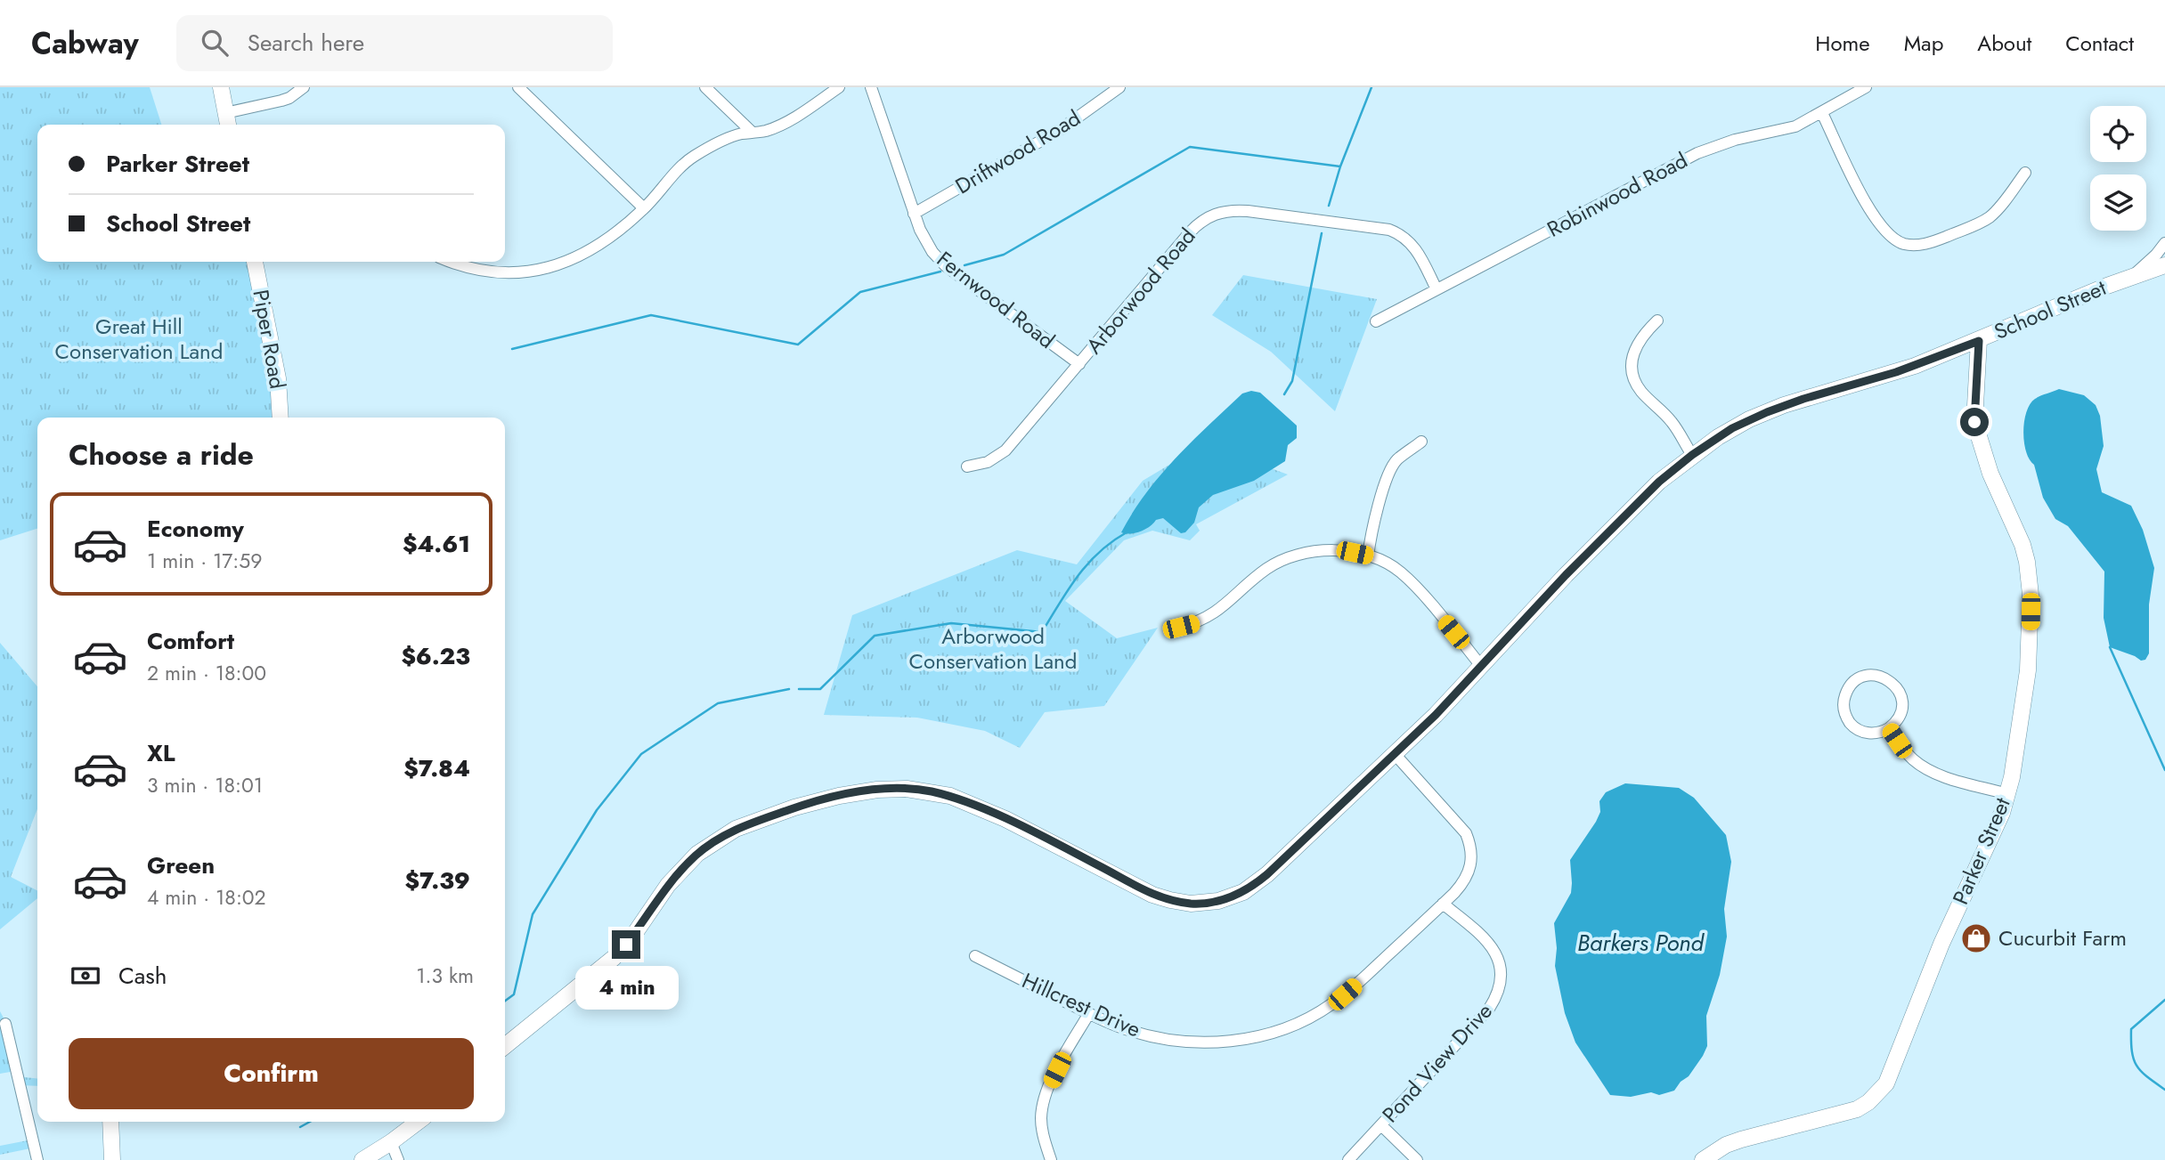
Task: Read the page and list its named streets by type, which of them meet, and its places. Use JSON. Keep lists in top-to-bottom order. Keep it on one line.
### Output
{"streets":{"street":["Driftwood Road","Robinwood Road","Arborwood Road","Fernwood Road","School Street","Piper Road","Parker Street","Hillcrest Drive","Pond View Drive"]},"crossings":[["Driftwood Road","Fernwood Road"],["Robinwood Road","Arborwood Road"],["Arborwood Road","Fernwood Road"],["School Street","Parker Street"],["School Street","Hillcrest Drive"],["Hillcrest Drive","Pond View Drive"]],"water":["Barkers Pond"],"parks":["Great Hill Conservation Land","Arborwood Conservation Land"],"places":{"shop":["Cucurbit Farm"]},"page":{"header":"Cabway","search":"Search here","nav":["Home","Map","About","Contact"],"banner":["Parker Street","School Street"],"heading":"Choose a ride","list":[{"name":"Economy","note":"1 min · 17:59","value":"$4.61"},{"name":"Comfort","note":"2 min · 18:00","value":"$6.23"},{"name":"XL","note":"3 min · 18:01","value":"$7.84"},{"name":"Green","note":"4 min · 18:02","value":"$7.39"}],"pay":["Cash","1.3 km"],"bubble":"4 min","buttons":"Confirm"}}
